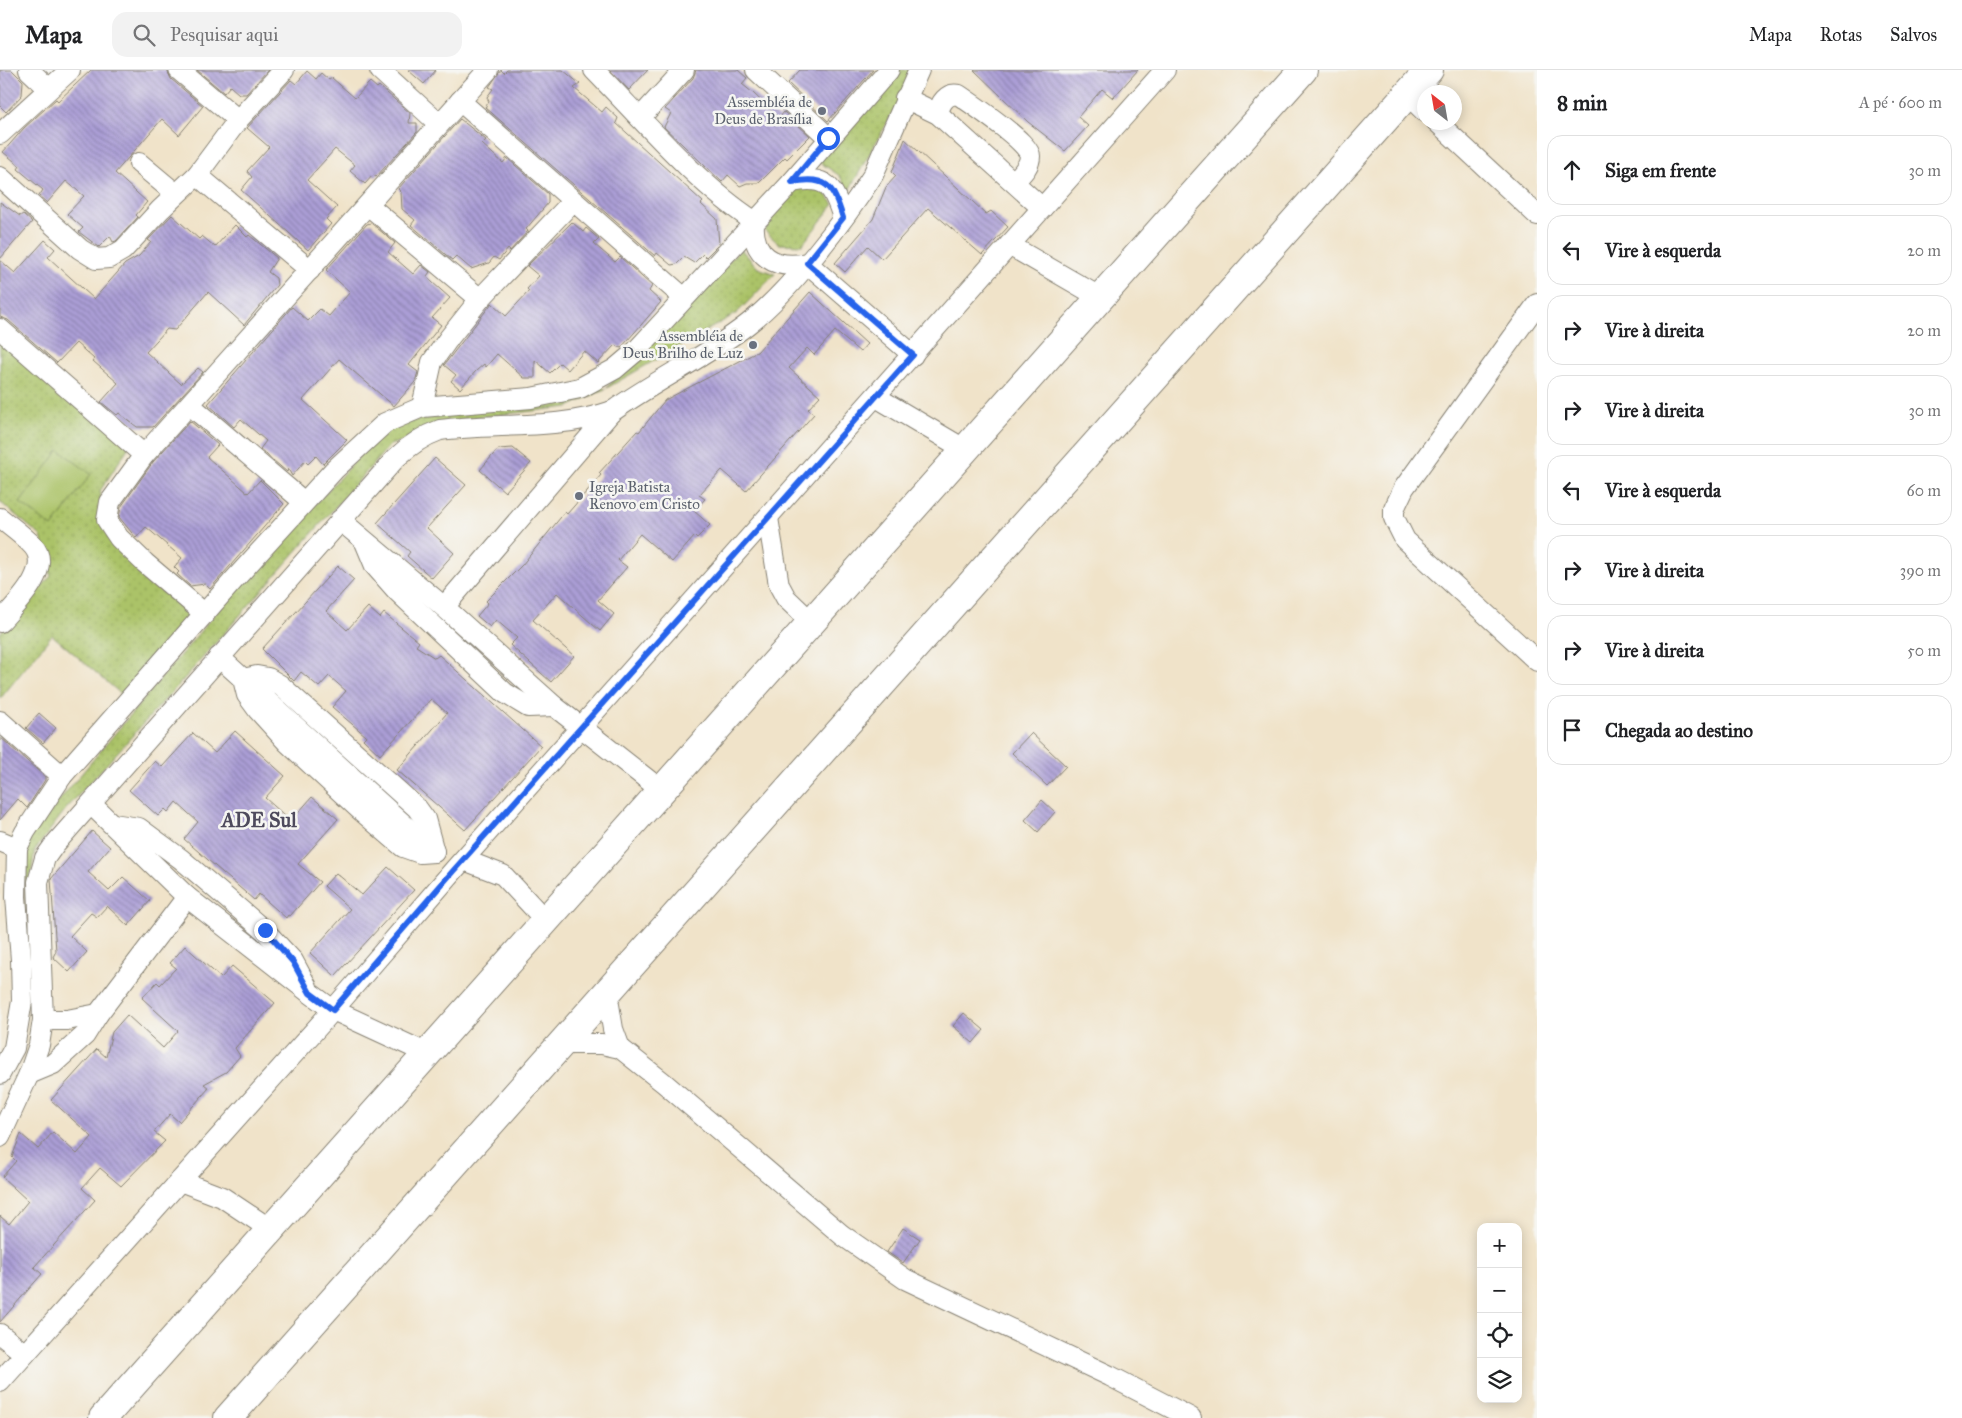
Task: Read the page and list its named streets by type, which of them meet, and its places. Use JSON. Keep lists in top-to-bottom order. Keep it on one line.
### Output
{"districts":["ADE Sul"],"places":["Assembléia de Deus de Brasília","Assembléia de Deus Brilho de Luz","Igreja Batista Renovo em Cristo"],"north":"top left","page":{"header":"Mapa","search":"Pesquisar aqui","nav":["Mapa","Rotas","Salvos"],"heading":["8 min","A pé · 600 m"],"list":[["Siga em frente","30 m"],["Vire à esquerda","20 m"],["Vire à direita","20 m"],["Vire à direita","30 m"],["Vire à esquerda","60 m"],["Vire à direita","390 m"],["Vire à direita","50 m"],"Chegada ao destino"],"map_buttons":["+","−"]}}
